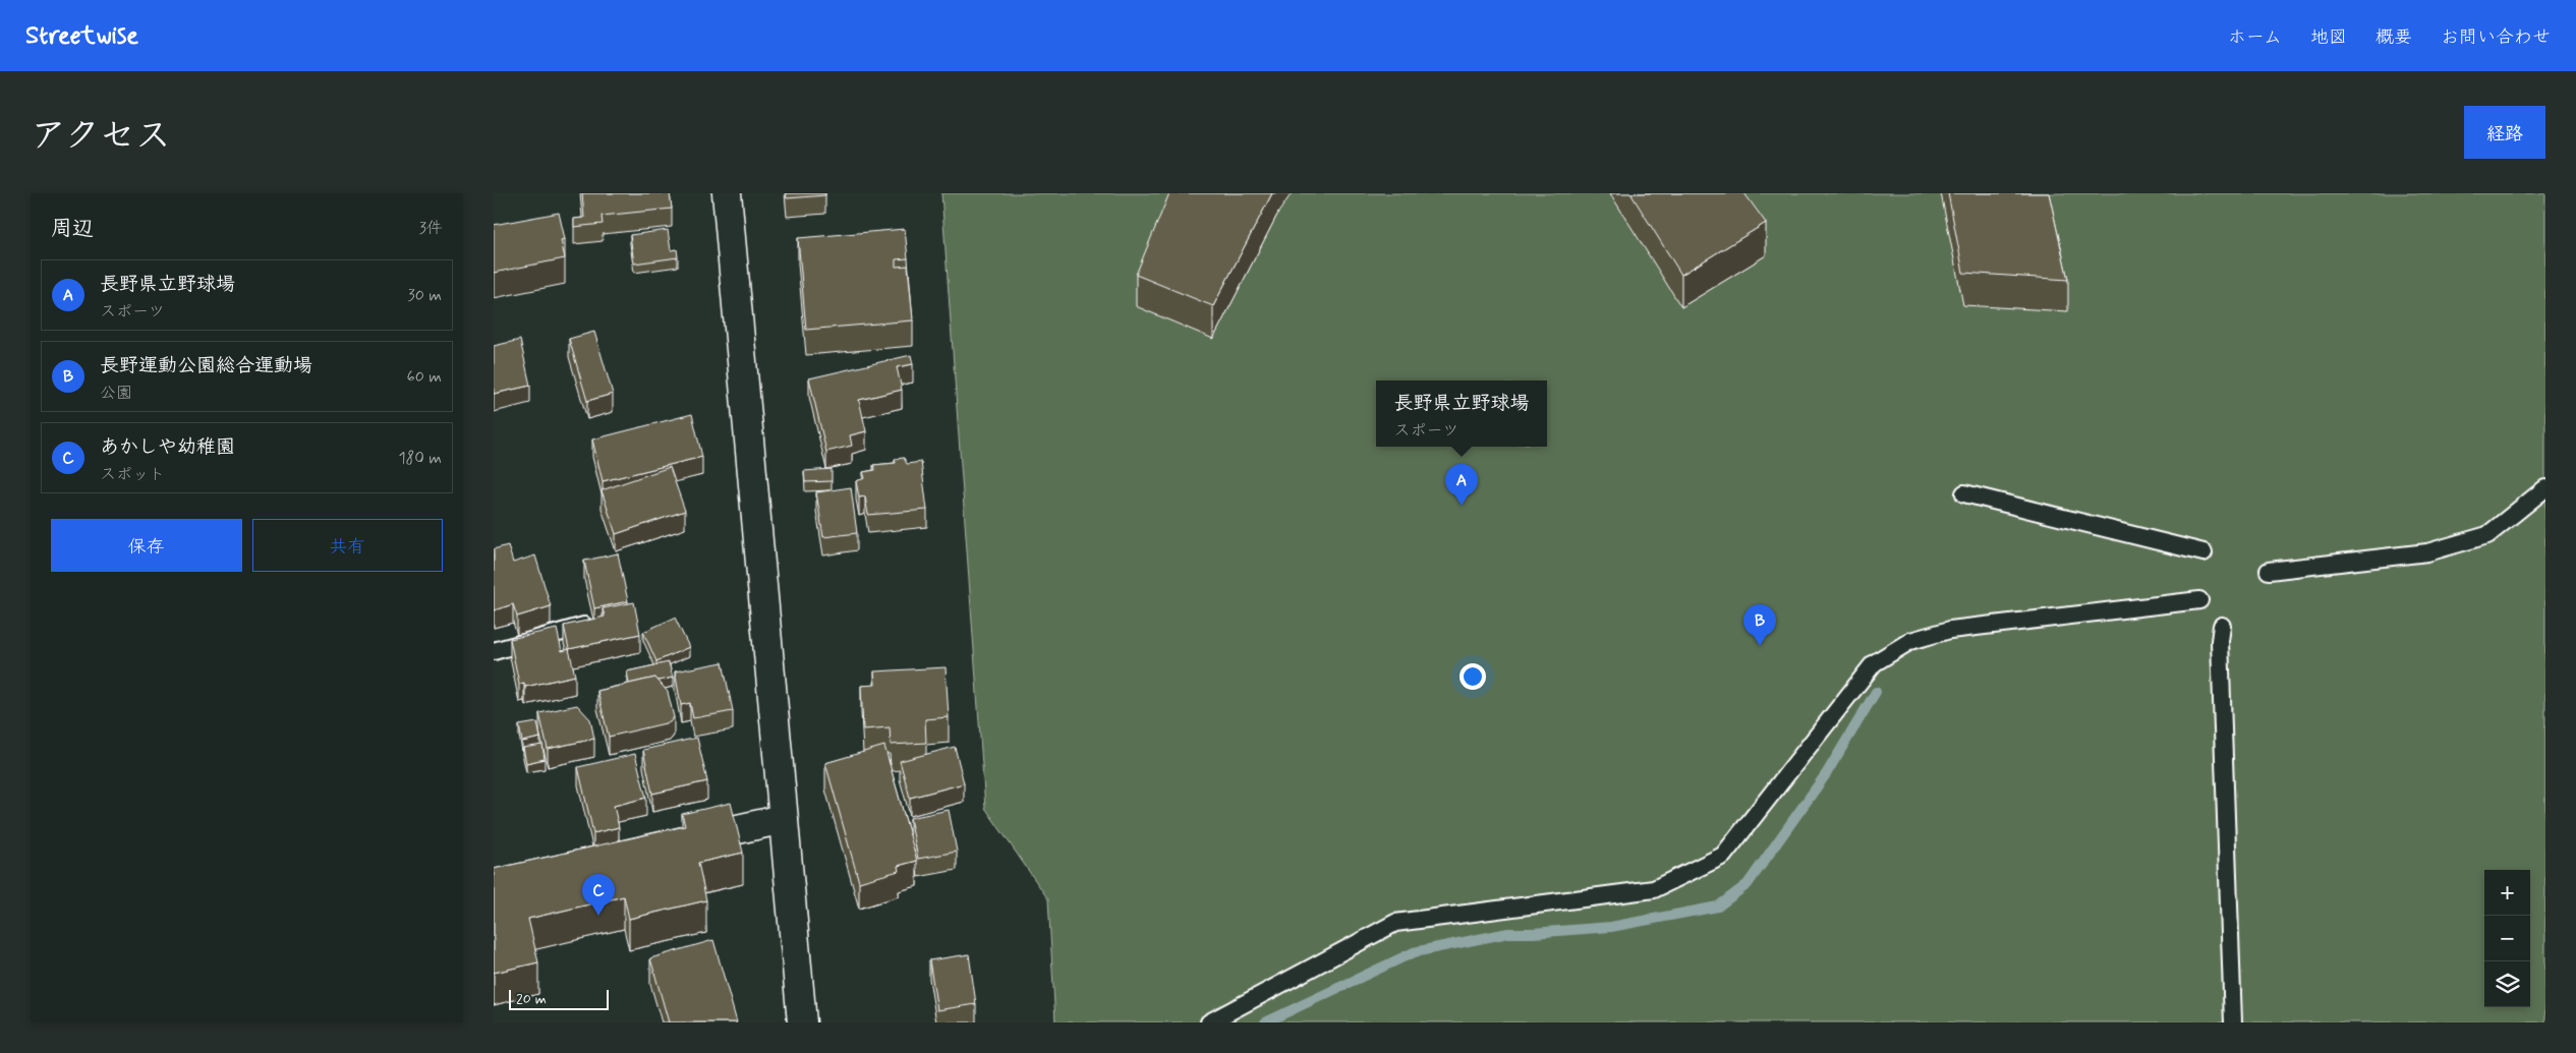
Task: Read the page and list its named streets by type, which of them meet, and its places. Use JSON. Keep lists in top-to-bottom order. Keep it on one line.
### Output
{"scale_bar":"20 m","page":{"header":"Streetwise","nav":["ホーム","地図","概要","お問い合わせ"],"title":"アクセス","buttons":["経路",["保存","共有"]],"heading":["周辺","3件"],"list":[{"mark":"A","name":"長野県立野球場","note":"スポーツ","value":"30 m"},{"mark":"B","name":"長野運動公園総合運動場","note":"公園","value":"60 m"},{"mark":"C","name":"あかしや幼稚園","note":"スポット","value":"180 m"}],"popup":["長野県立野球場","スポーツ"],"pins":["A","B","C"],"map_buttons":["+","−"],"scale":"20 m"}}
